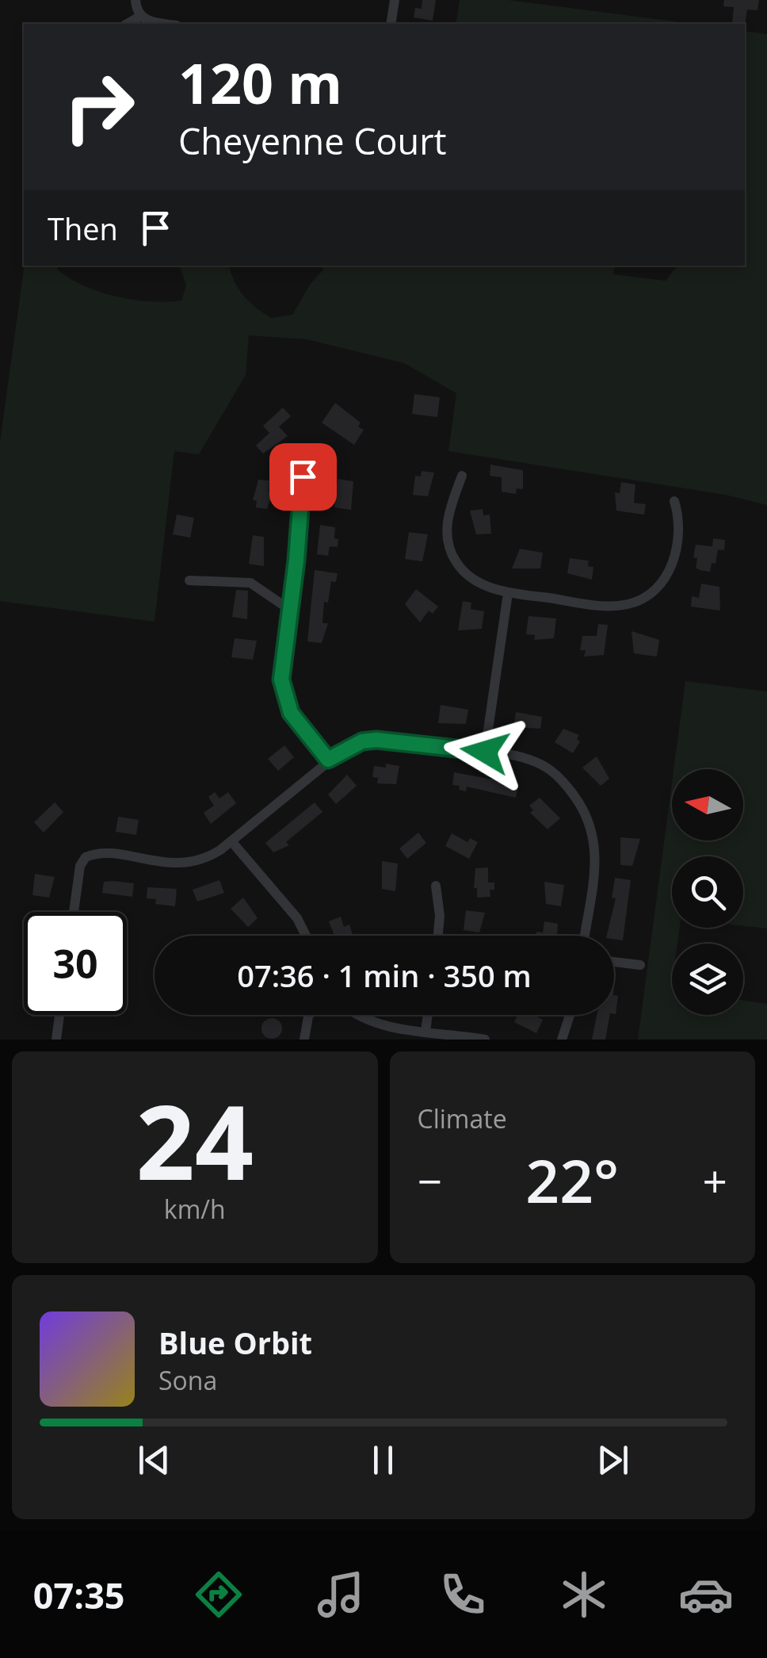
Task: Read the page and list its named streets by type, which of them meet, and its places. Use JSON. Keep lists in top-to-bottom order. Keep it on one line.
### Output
{"north":"left","page":{"turn":["120 m","Cheyenne Court"],"then":"Then","limit":"30","trip":"07:36 · 1 min · 350 m","tile":[["24","km/h"],"Climate"],"heat":["−","22°","+"],"song":["Blue Orbit","Sona"],"tabs":"07:35"}}
